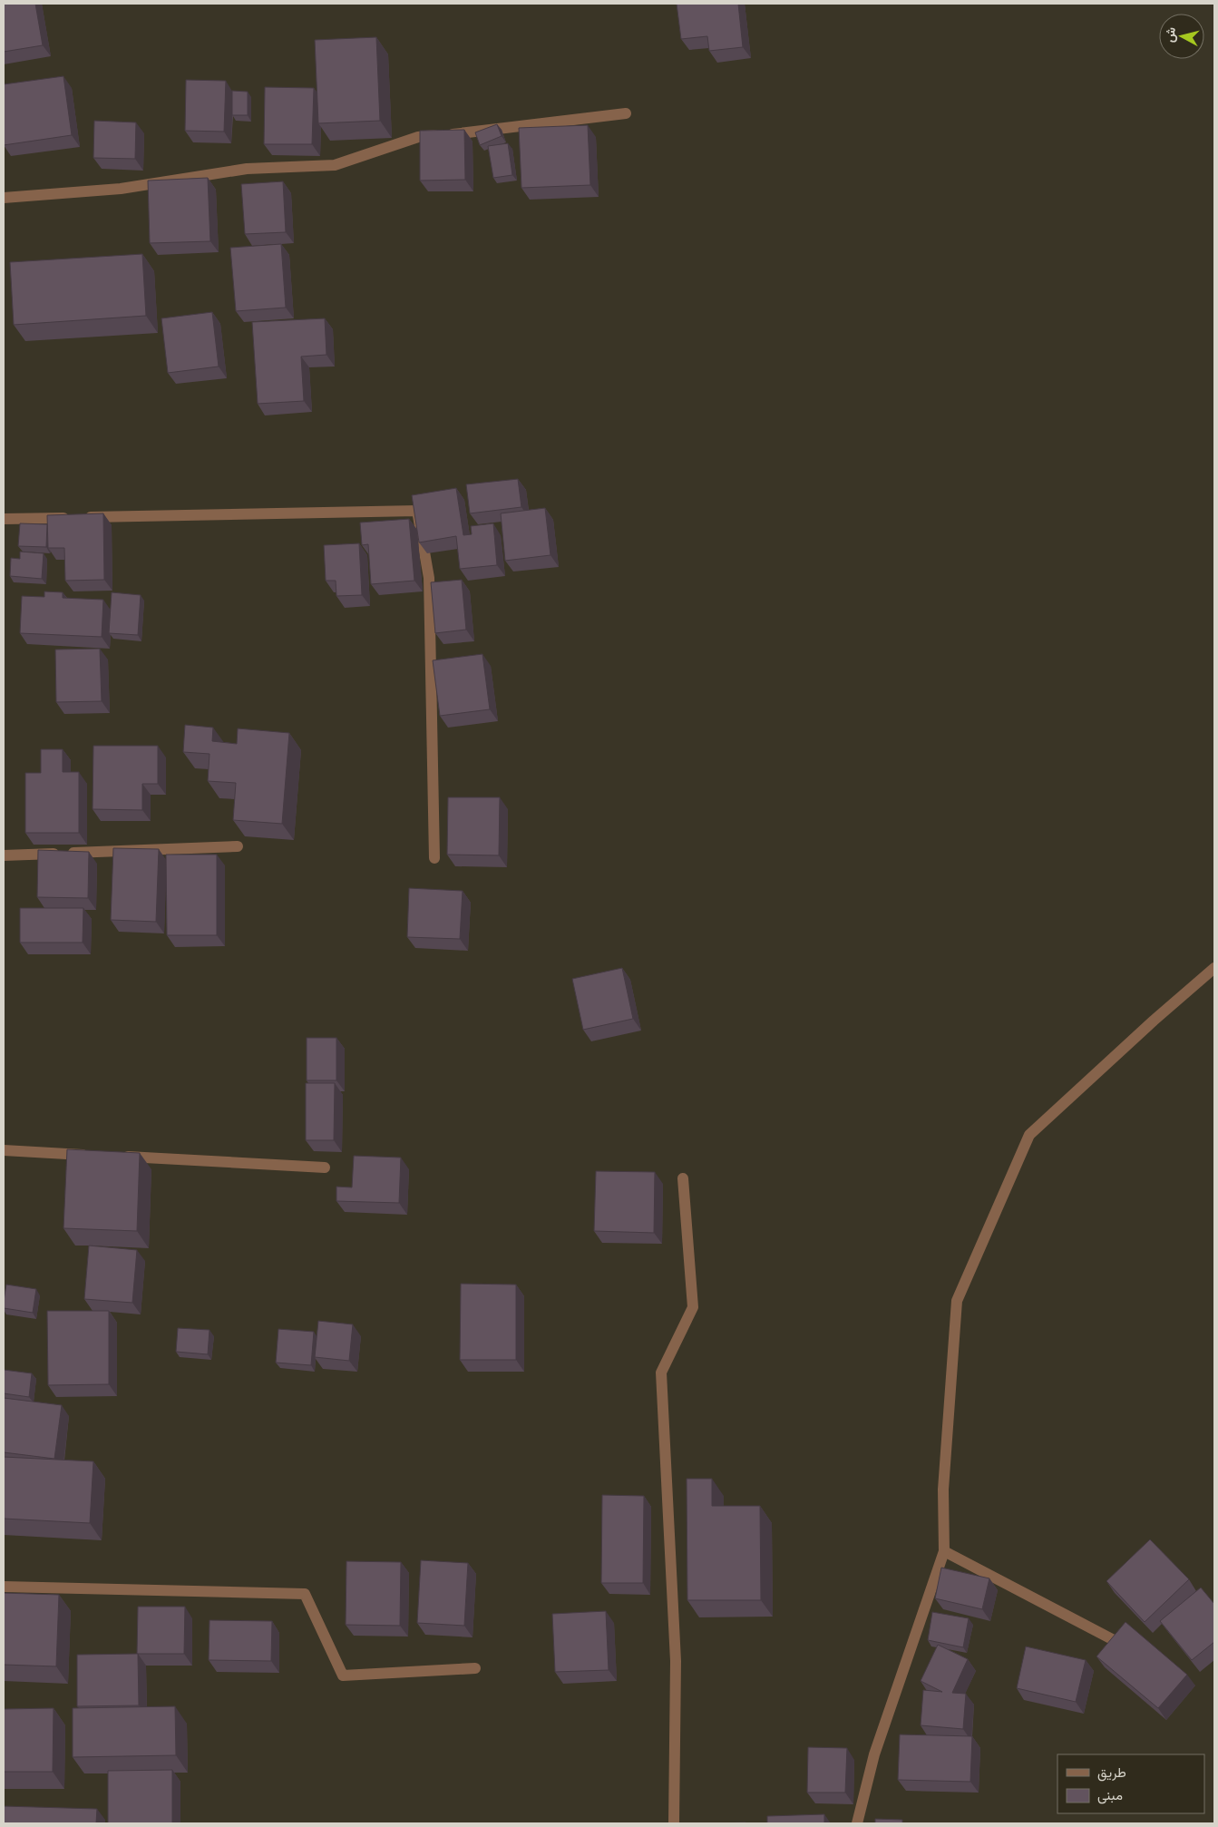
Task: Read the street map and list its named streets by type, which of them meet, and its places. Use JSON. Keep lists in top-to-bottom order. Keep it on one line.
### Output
{"legend":["طريق","مبنى"],"north":"left"}
